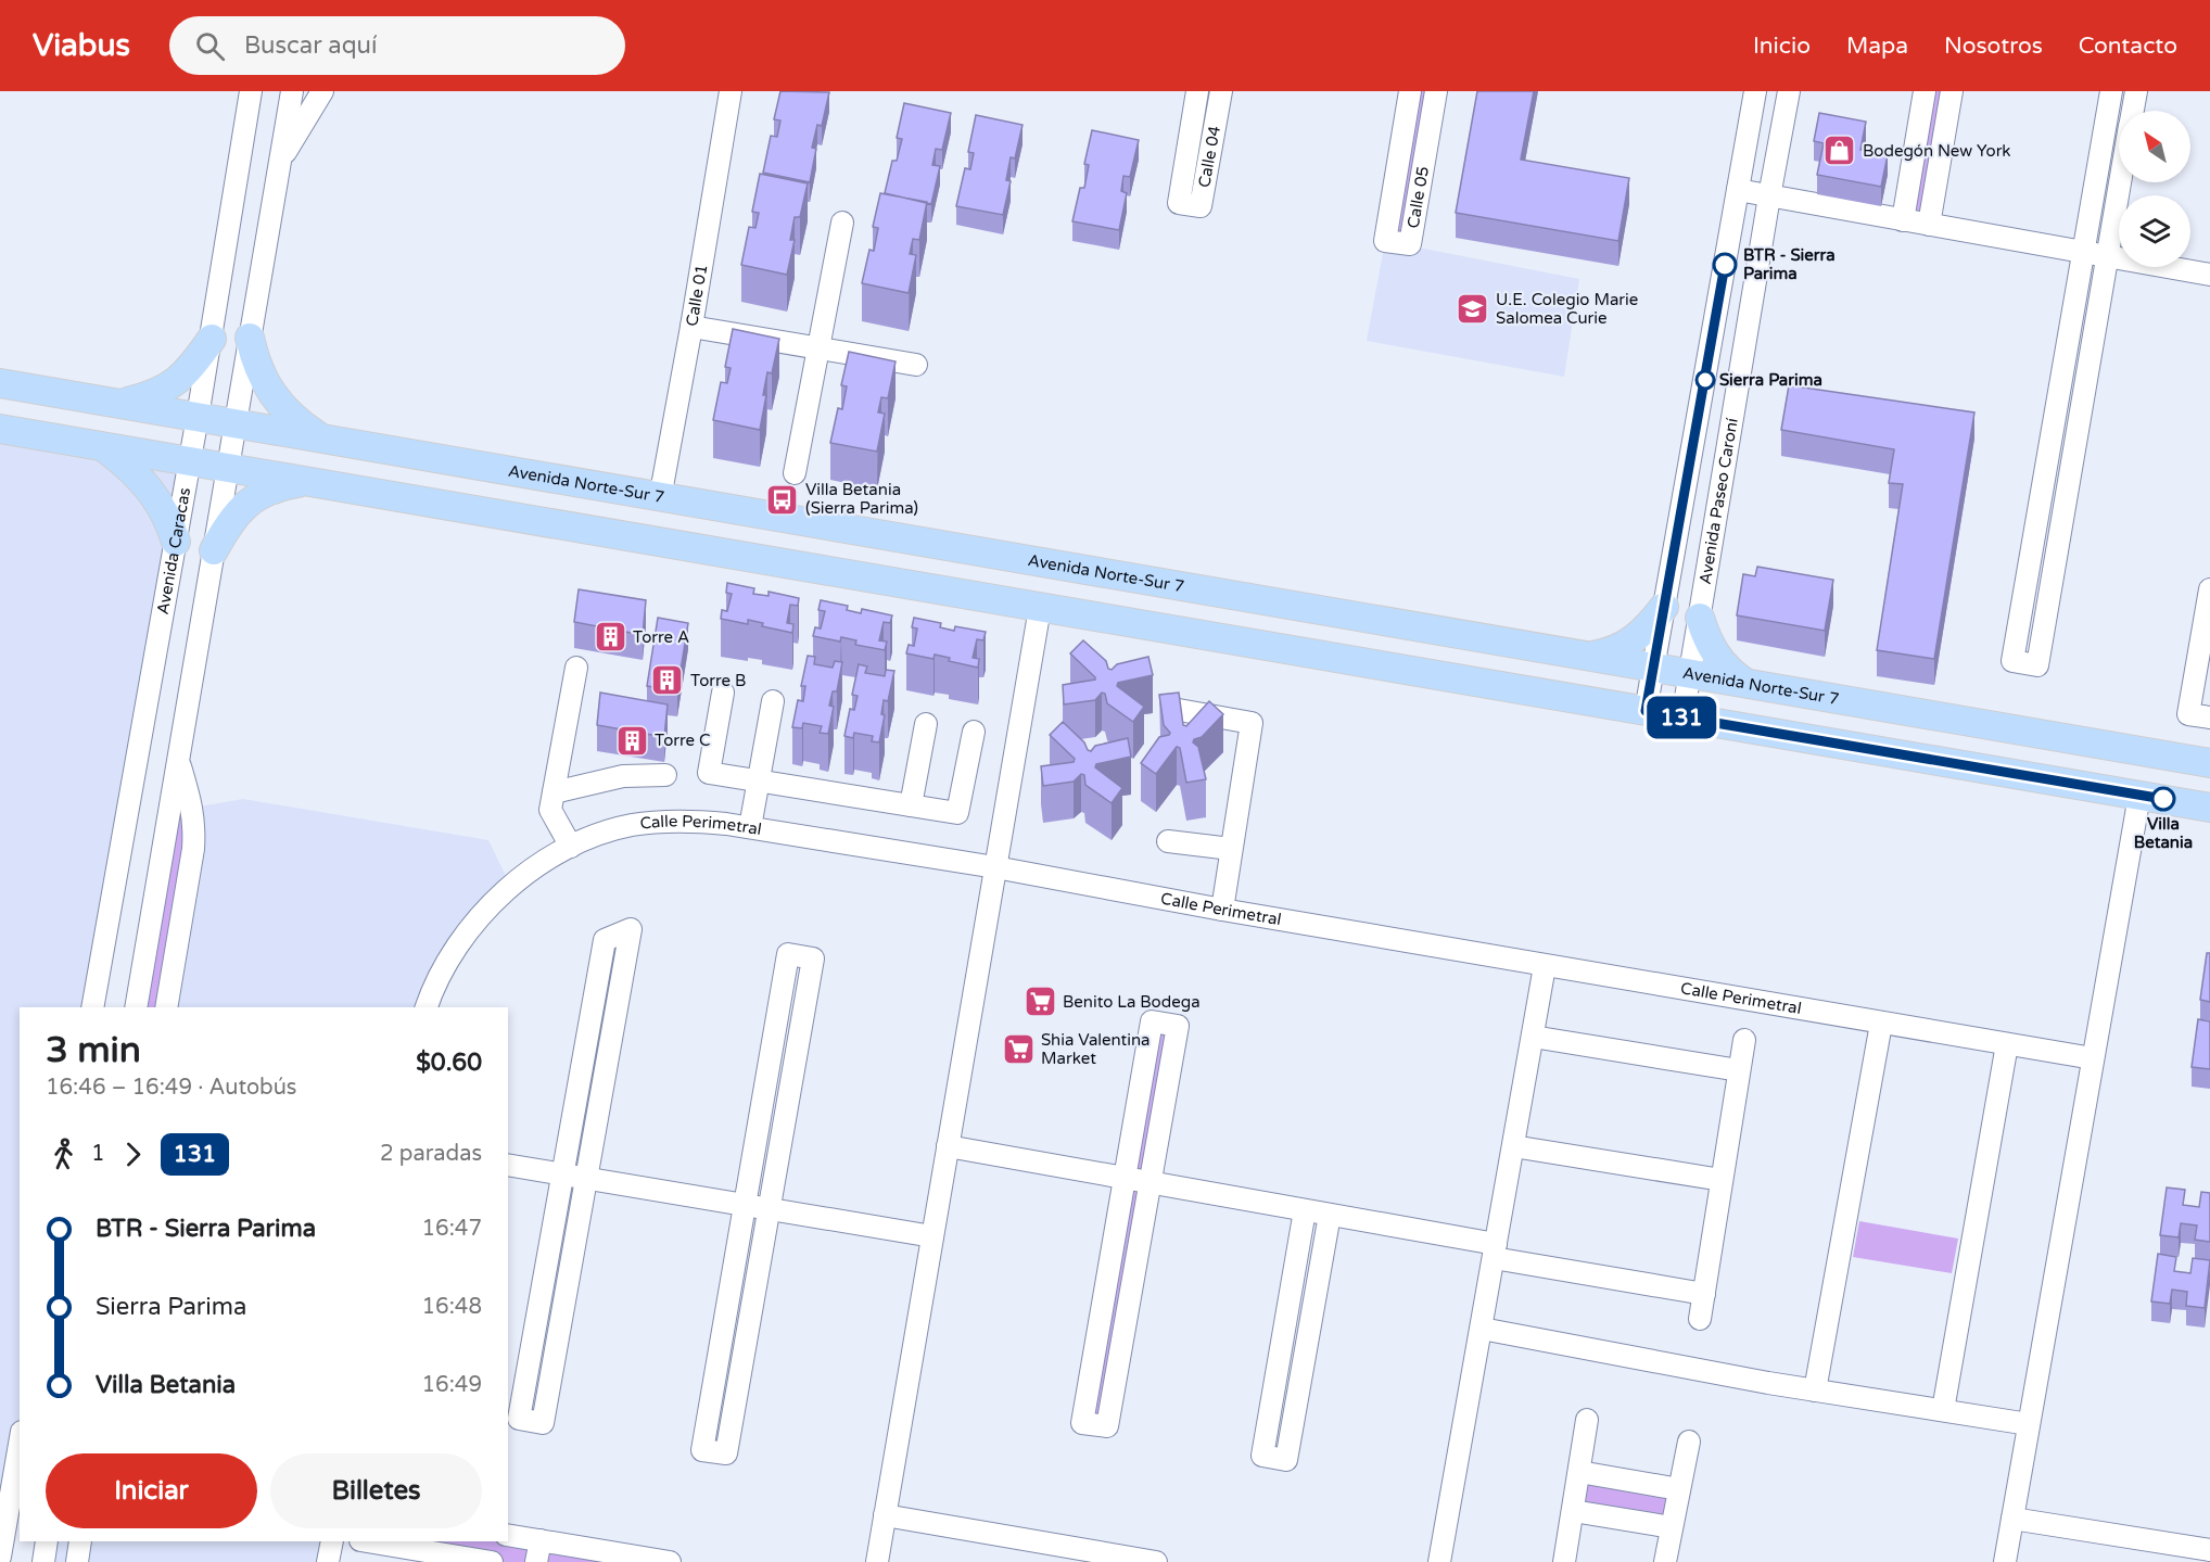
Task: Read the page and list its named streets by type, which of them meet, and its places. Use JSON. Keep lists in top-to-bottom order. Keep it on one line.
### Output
{"streets":{"main road":["Avenida Norte-Sur 7"],"street":["Calle 04","Calle 05","Calle 01","Avenida Paseo Caroní","Avenida Caracas","Calle Perimetral"]},"crossings":[["Calle 01","Avenida Norte-Sur 7"],["Avenida Norte-Sur 7","Avenida Paseo Caroní"],["Avenida Norte-Sur 7","Avenida Caracas"]],"places":{"shop":["Bodegón New York"],"other":["BTR - Sierra Parima","Sierra Parima","Villa Betania"],"school or university":["U.E. Colegio Marie Salomea Curie"],"bus stop":["Villa Betania (Sierra Parima)"],"building":["Torre A","Torre B","Torre C"],"supermarket":["Benito La Bodega","Shia Valentina Market"]},"lines":["bus line 131"],"north":"top left","page":{"header":"Viabus","search":"Buscar aquí","nav":["Inicio","Mapa","Nosotros","Contacto"],"on_map":"131","heading":["3 min","16:46 – 16:49 · Autobús","$0.60"],"legs":["1","131","2 paradas"],"list":[{"name":"BTR - Sierra Parima","value":"16:47"},{"name":"Sierra Parima","value":"16:48"},{"name":"Villa Betania","value":"16:49"}],"buttons":["Iniciar","Billetes"]}}
